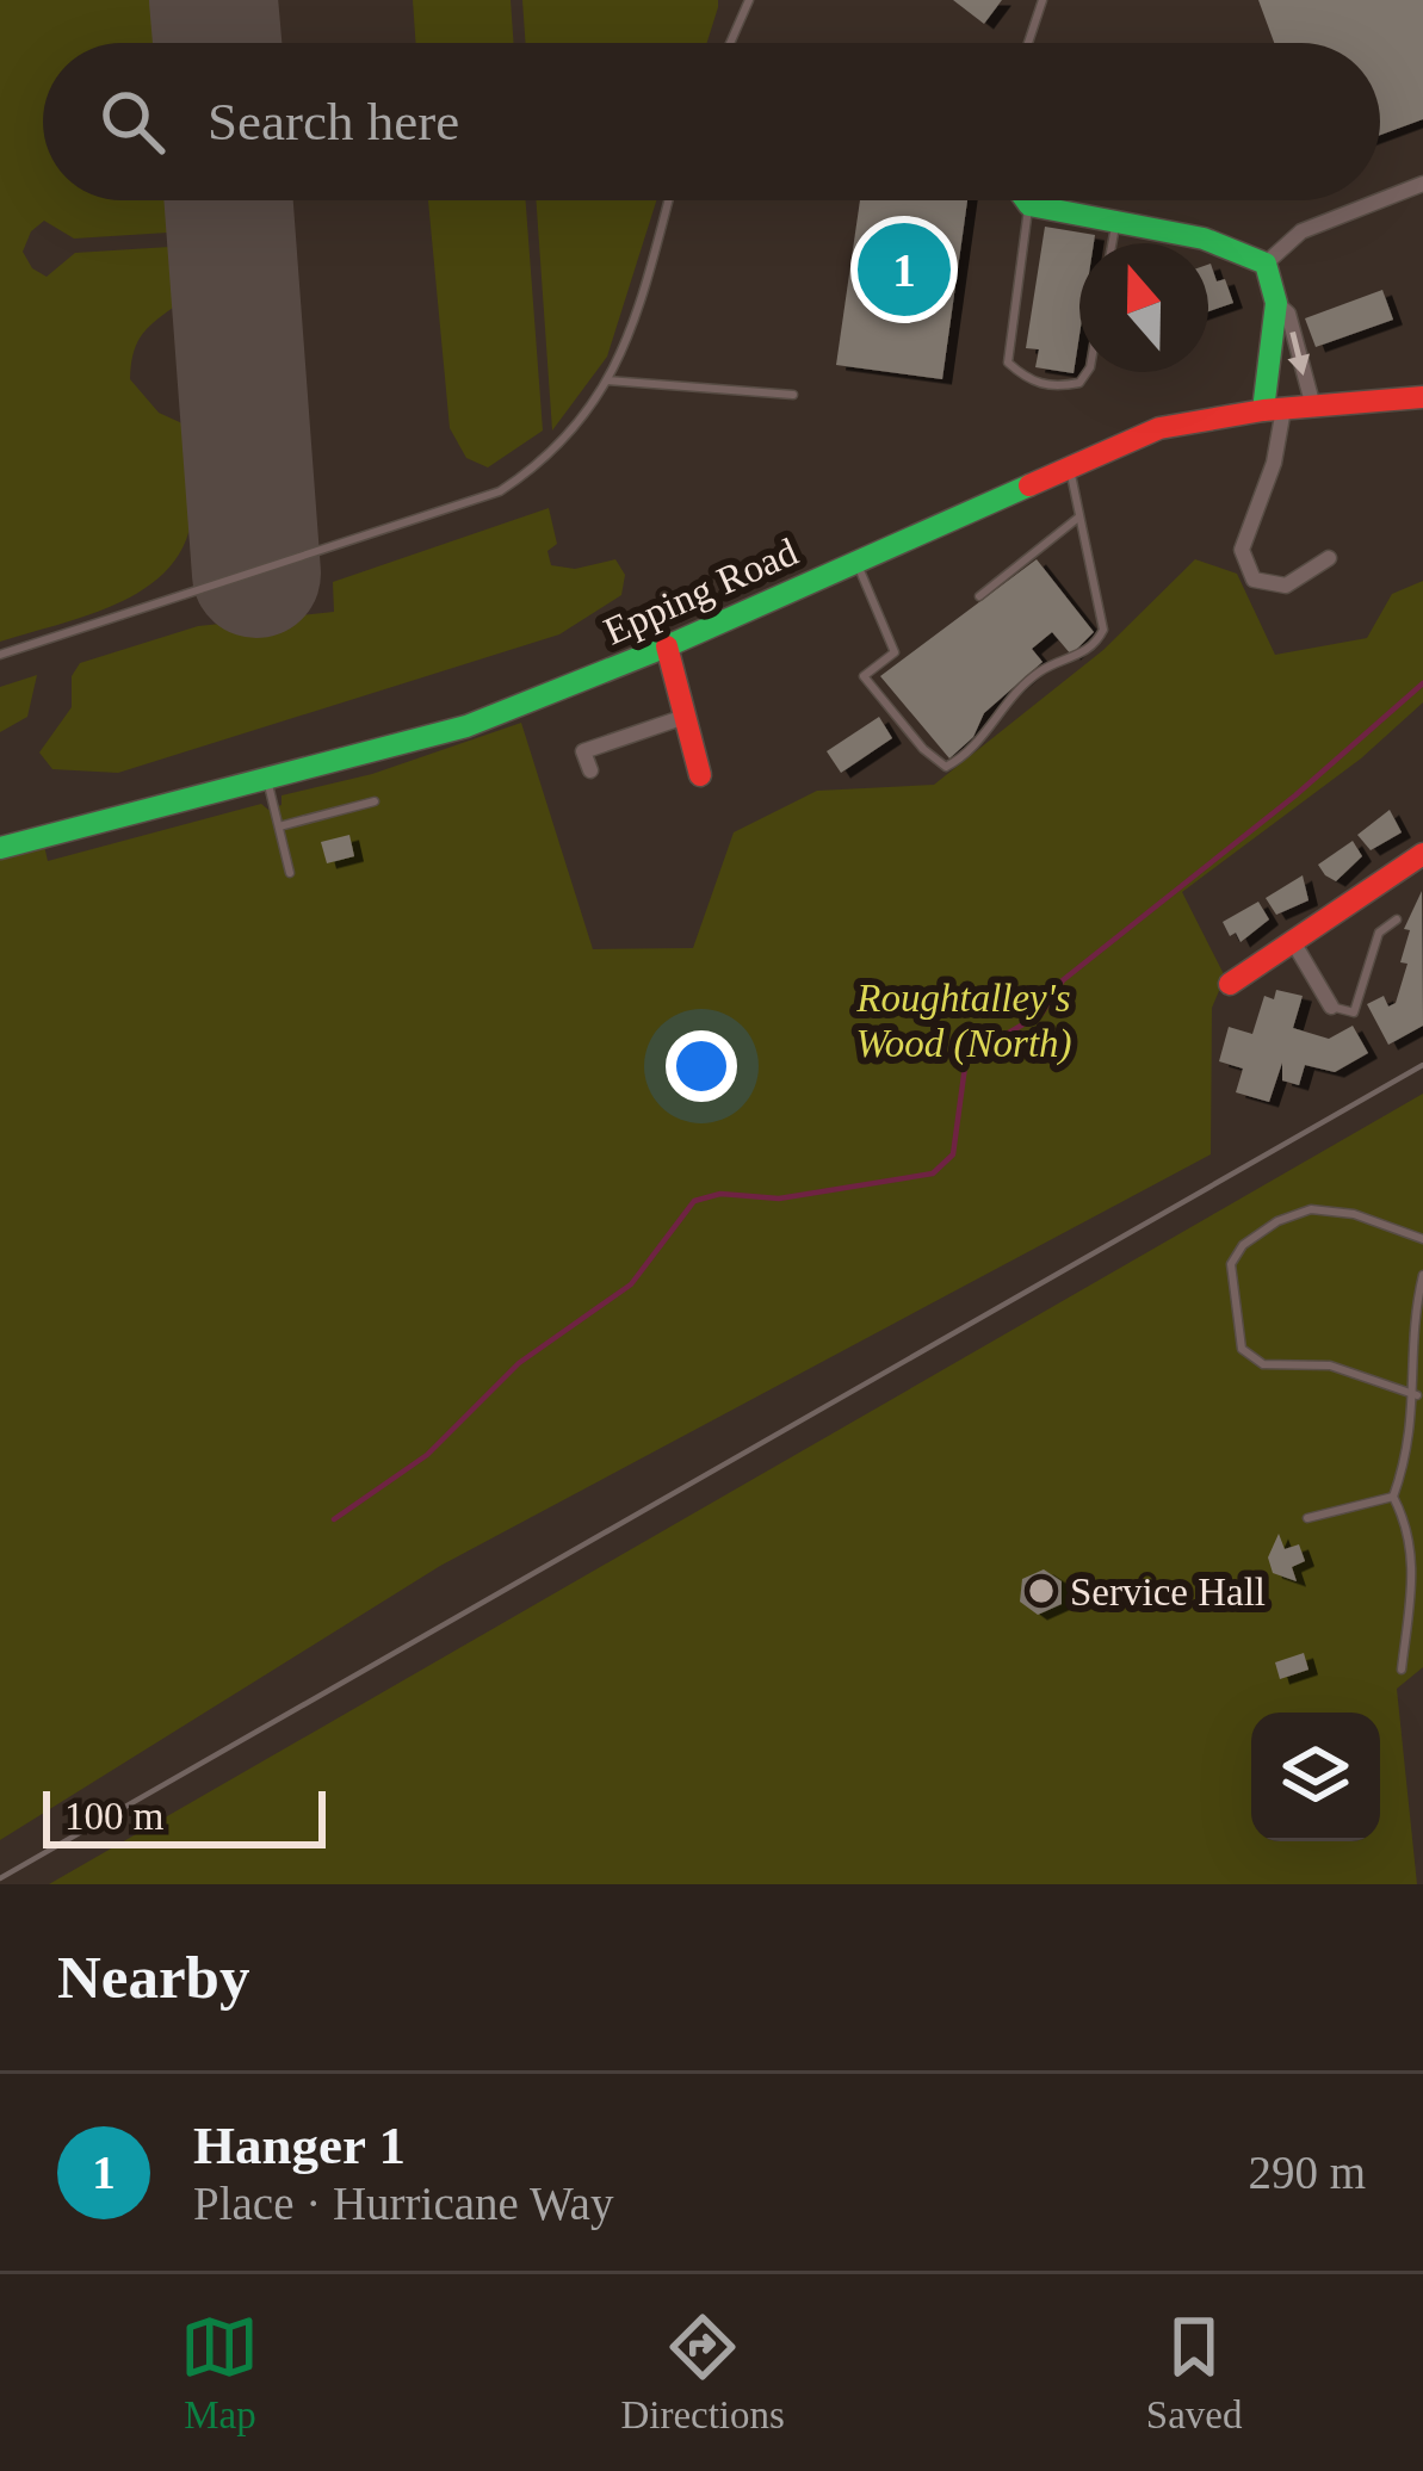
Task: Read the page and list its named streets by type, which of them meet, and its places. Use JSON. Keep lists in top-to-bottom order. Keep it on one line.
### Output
{"streets":{"main road":["Epping Road"]},"parks":["Roughtalley's Wood (North)"],"places":["Service Hall"],"scale_bar":"100 m","north":"top","page":{"search":"Search here","pins":"1","scale":"100 m","heading":"Nearby","list":[{"mark":"1","name":"Hanger 1","note":"Place · Hurricane Way","value":"290 m"}],"nav":["Map","Directions","Saved"]}}
